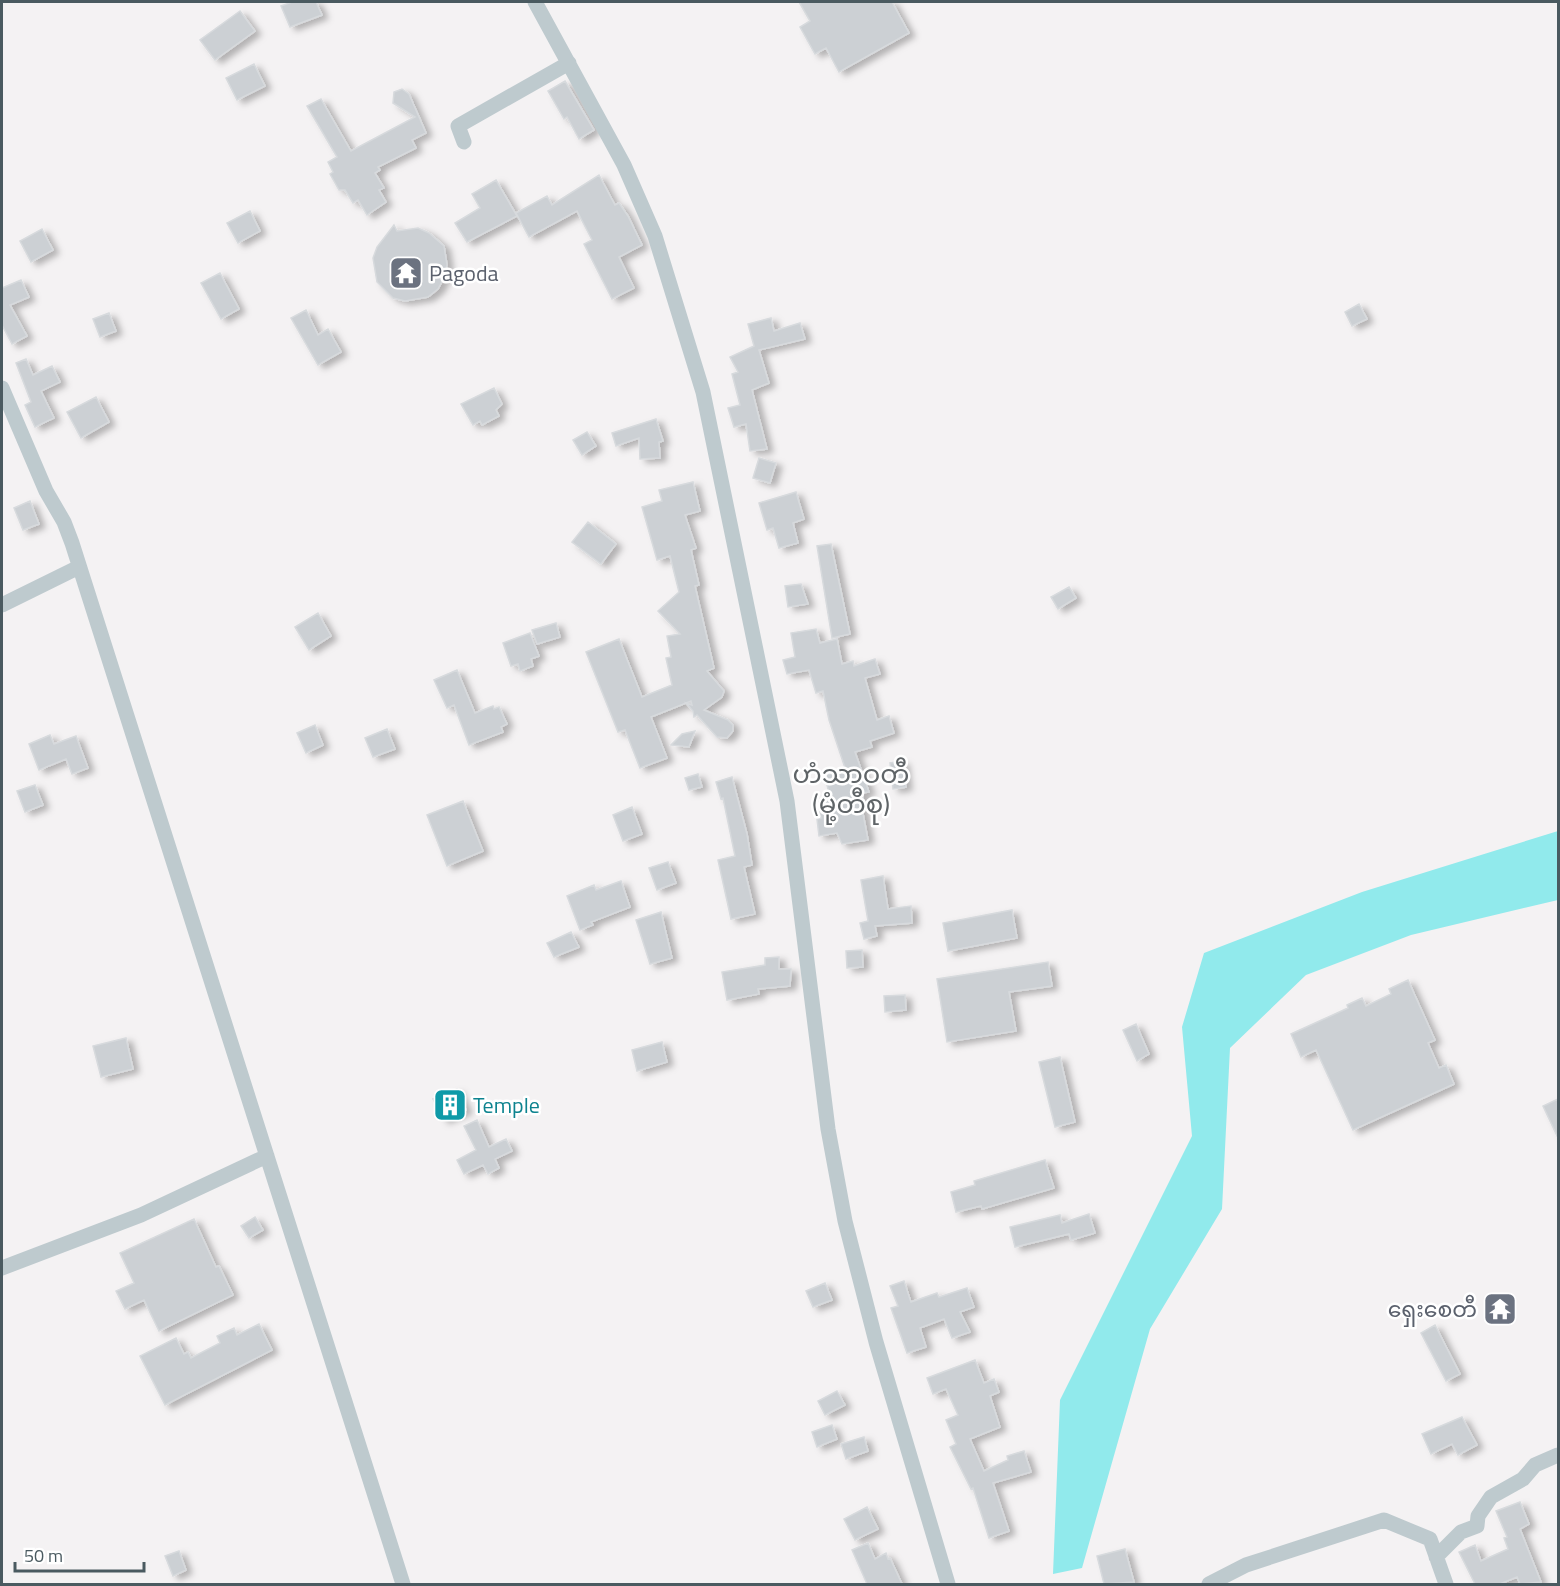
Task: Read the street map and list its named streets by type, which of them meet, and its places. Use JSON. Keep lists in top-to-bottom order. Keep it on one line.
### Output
{"districts":["ဟံသာဝတီ (မုံ့တီစု)"],"places":{"temple":["Pagoda","ရှေးစေတီ"],"building":["Temple"]},"scale_bar":"50 m"}
